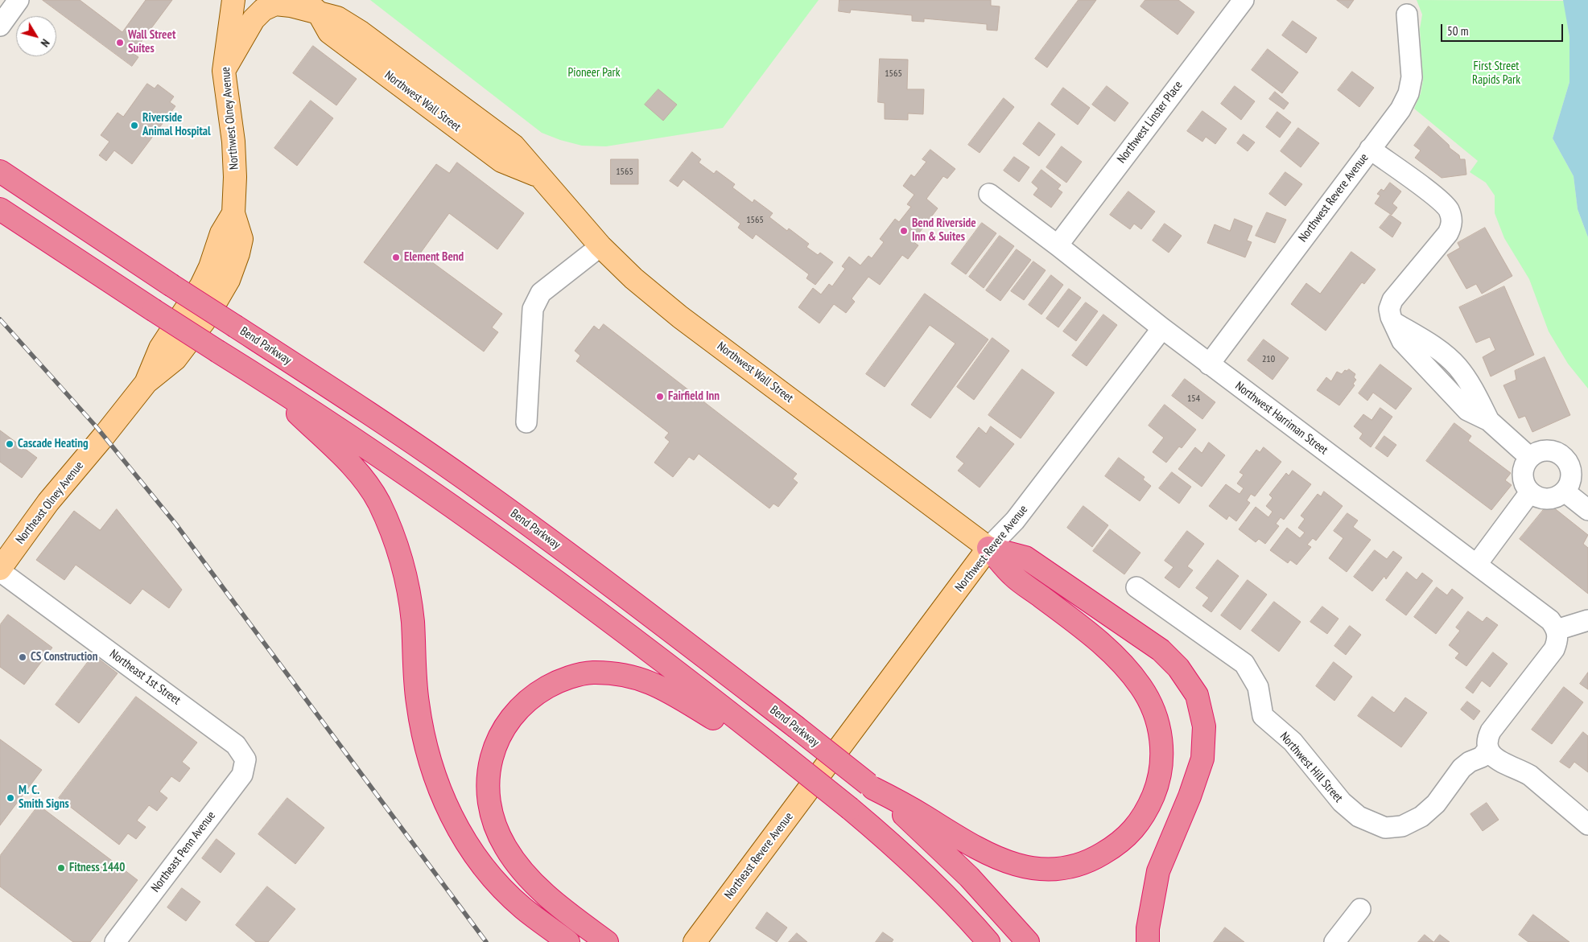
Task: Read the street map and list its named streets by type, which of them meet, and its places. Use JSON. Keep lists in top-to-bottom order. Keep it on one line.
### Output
{"streets":{"highway":["Bend Parkway"],"main road":["Northwest Wall Street","Northwest Olney Avenue","Northwest Revere Avenue","Northeast Olney Avenue","Northeast Revere Avenue"],"street":["Northwest Linster Place","Northwest Harriman Street","Northeast 1st Street","Northwest Hill Street","Northeast Penn Avenue"]},"crossings":[["Northwest Wall Street","Northwest Revere Avenue"],["Northwest Olney Avenue","Northeast Olney Avenue"],["Northwest Linster Place","Northwest Harriman Street"],["Northwest Revere Avenue","Northwest Harriman Street"],["Northwest Revere Avenue","Northeast Revere Avenue"],["Northeast Olney Avenue","Northeast 1st Street"],["Northeast 1st Street","Northeast Penn Avenue"]],"parks":["First Street Rapids Park","Pioneer Park"],"places":["Wall Street Suites","Riverside Animal Hospital","Bend Riverside Inn & Suites","Element Bend","Fairfield Inn","Cascade Heating","CS Construction","M. C. Smith Signs","Fitness 1440"],"house_numbers":["1565","1565","1565","210","154"],"scale_bar":"50 m","north":"bottom right"}
